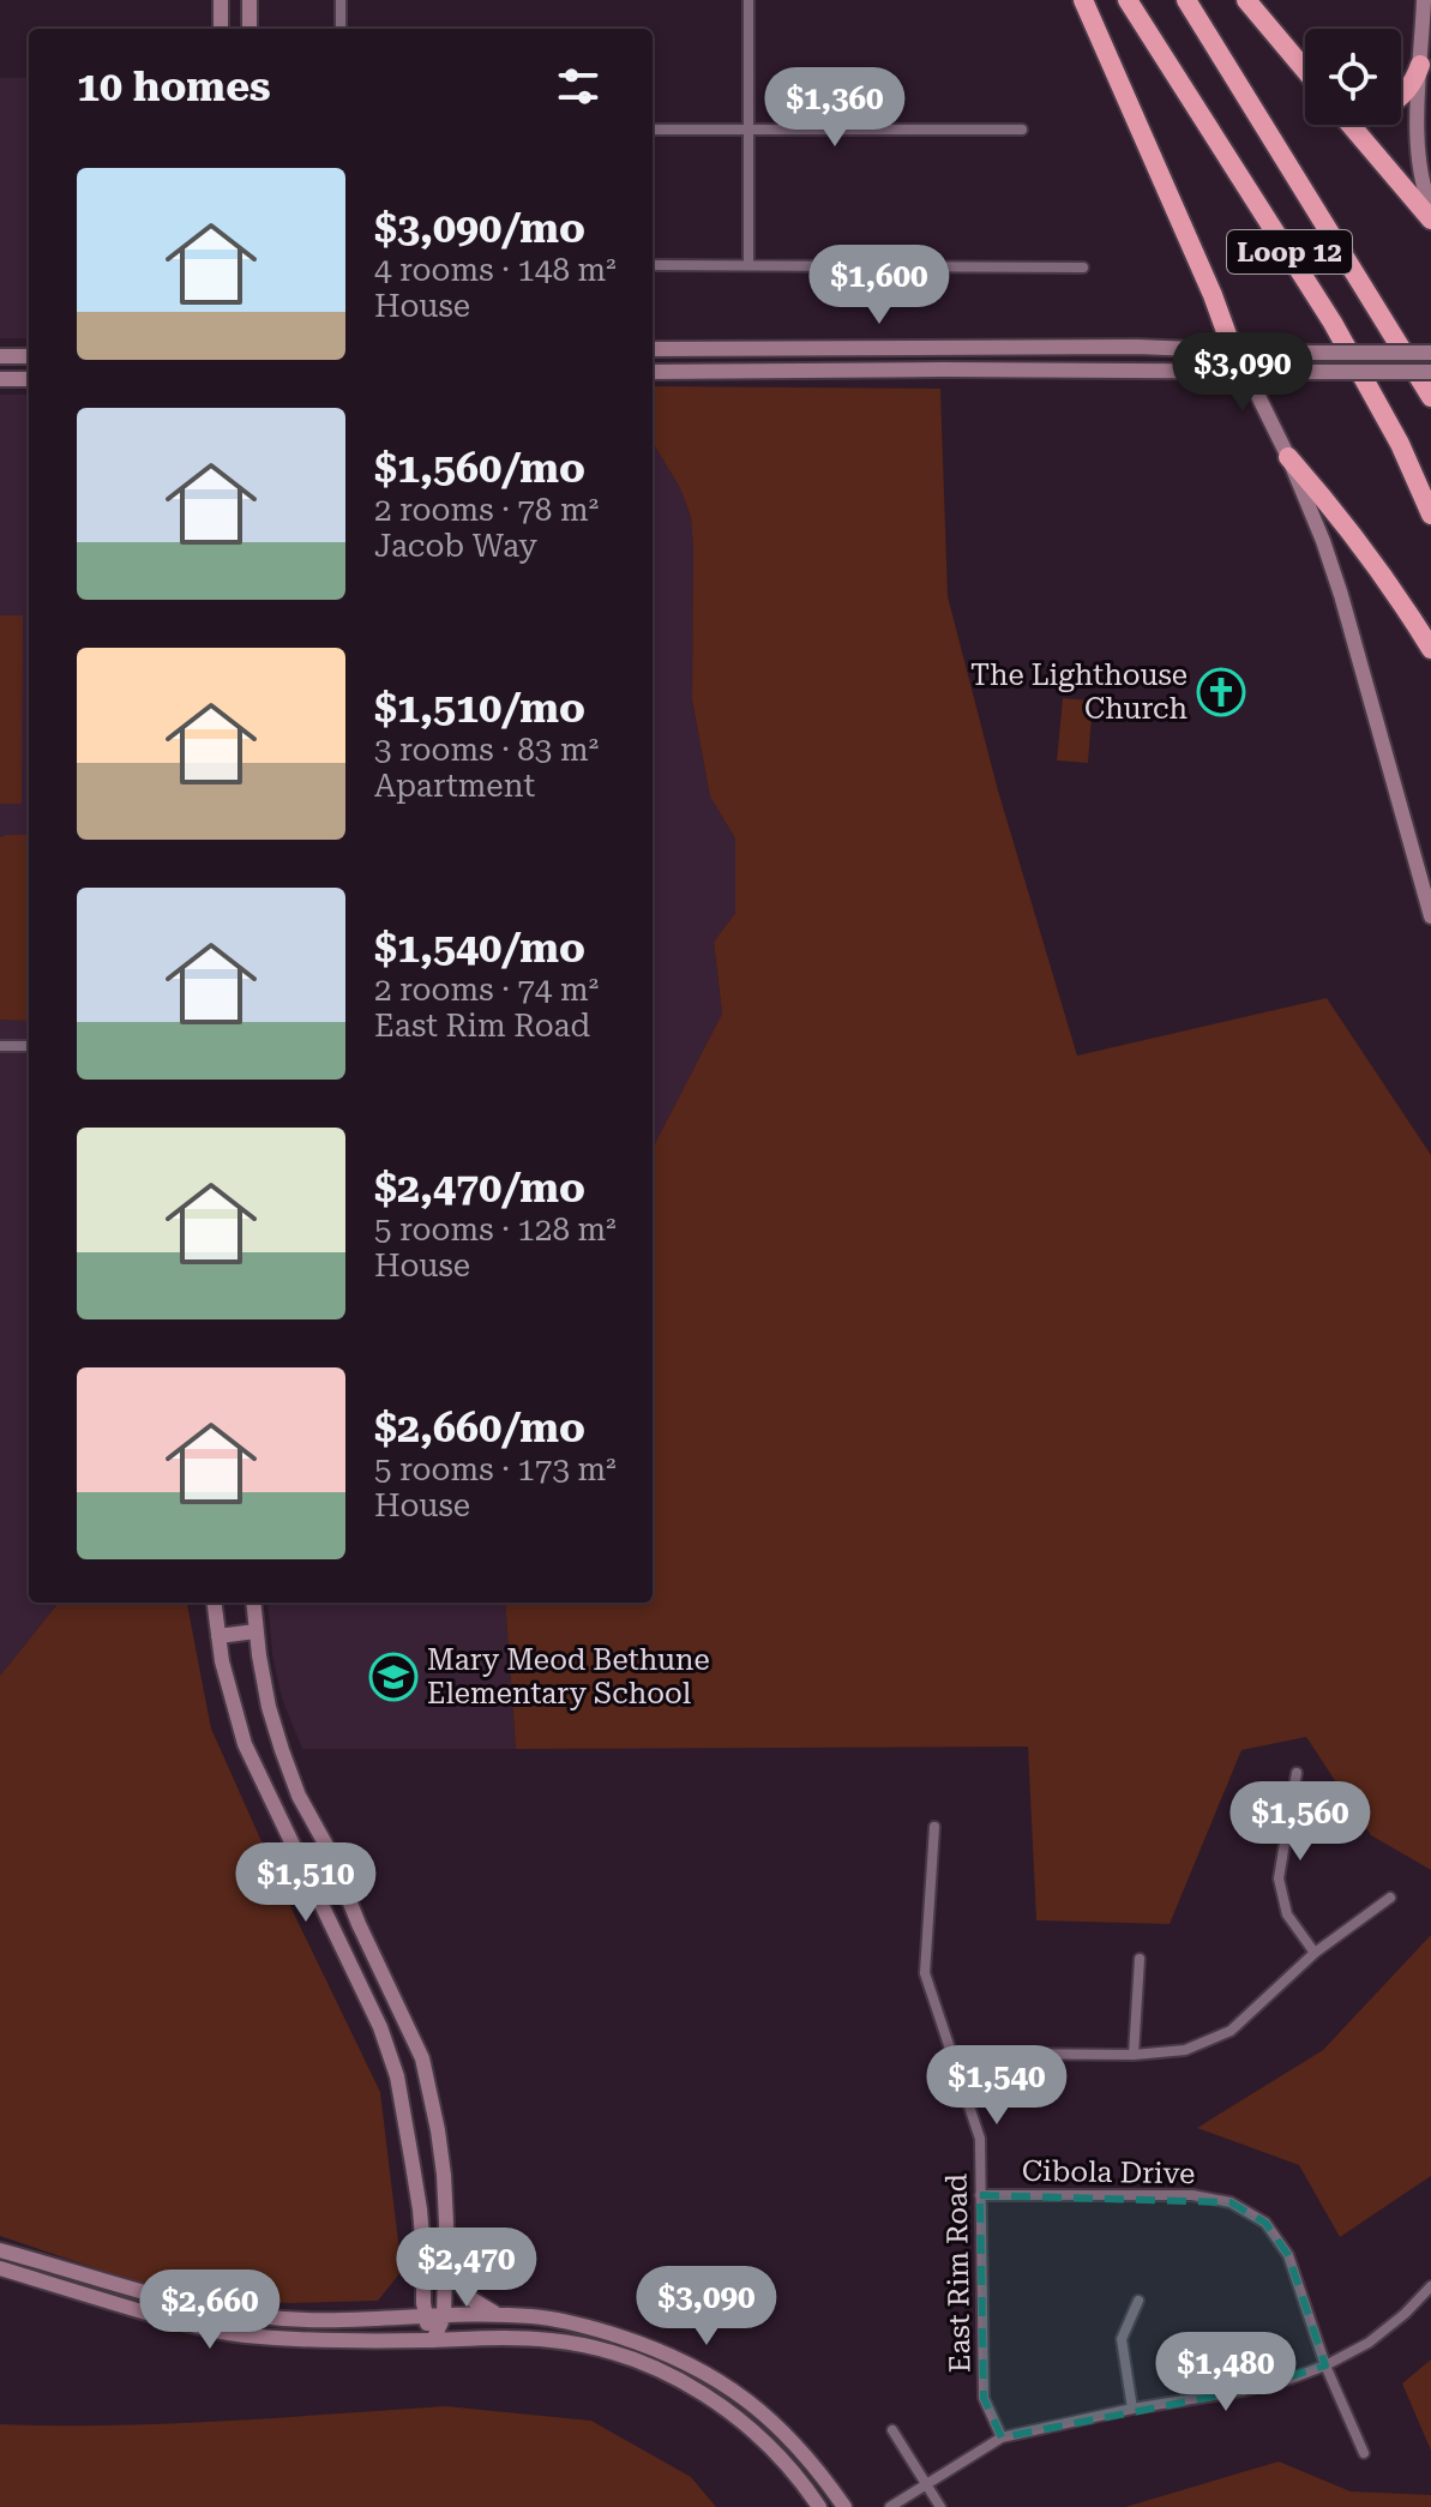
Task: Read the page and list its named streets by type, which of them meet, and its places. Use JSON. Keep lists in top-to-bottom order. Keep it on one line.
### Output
{"streets":{"highway":["Loop 12"],"street":["Cibola Drive","East Rim Road"]},"crossings":[["Cibola Drive","East Rim Road"]],"places":{"church":["The Lighthouse Church"],"school or university":["Mary Meod Bethune Elementary School"]},"page":{"heading":"10 homes","price":["$1,360","$1,600","$3,090","$1,560","$1,510","$1,540","$2,470","$3,090","$2,660","$1,480"],"list":[{"name":"$3,090/mo","note":"4 rooms · 148 m² · House"},{"name":"$1,560/mo","note":"2 rooms · 78 m² · Jacob Way"},{"name":"$1,510/mo","note":"3 rooms · 83 m² · Apartment"},{"name":"$1,540/mo","note":"2 rooms · 74 m² · East Rim Road"},{"name":"$2,470/mo","note":"5 rooms · 128 m² · House"},{"name":"$2,660/mo","note":"5 rooms · 173 m² · House"}]}}
